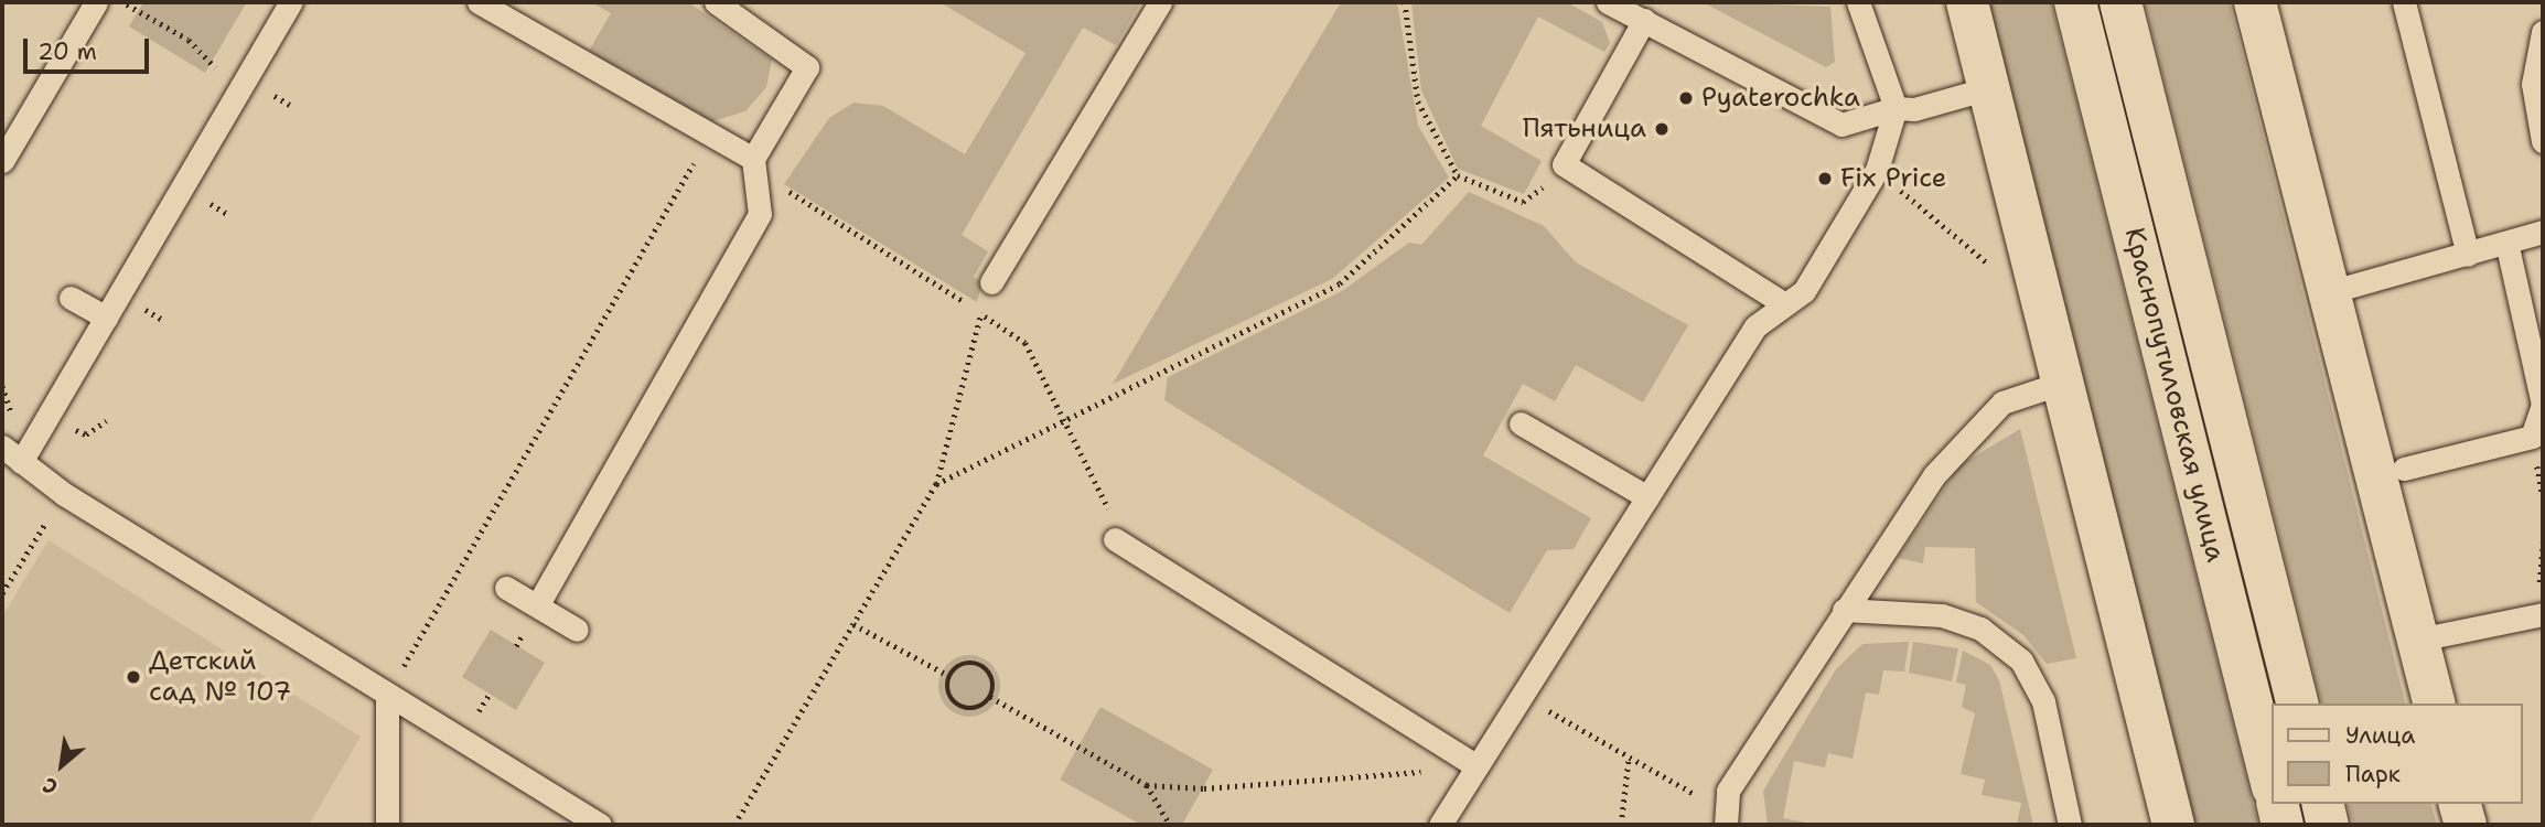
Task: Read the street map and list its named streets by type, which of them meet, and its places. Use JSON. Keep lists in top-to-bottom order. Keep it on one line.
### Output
{"streets":{"street":["Краснопутиловская улица"]},"places":["Pyaterochka","Пятьница","Fix Price","Детский сад № 107"],"legend":["Улица","Парк"],"scale_bar":"20 m","north":"bottom left"}
